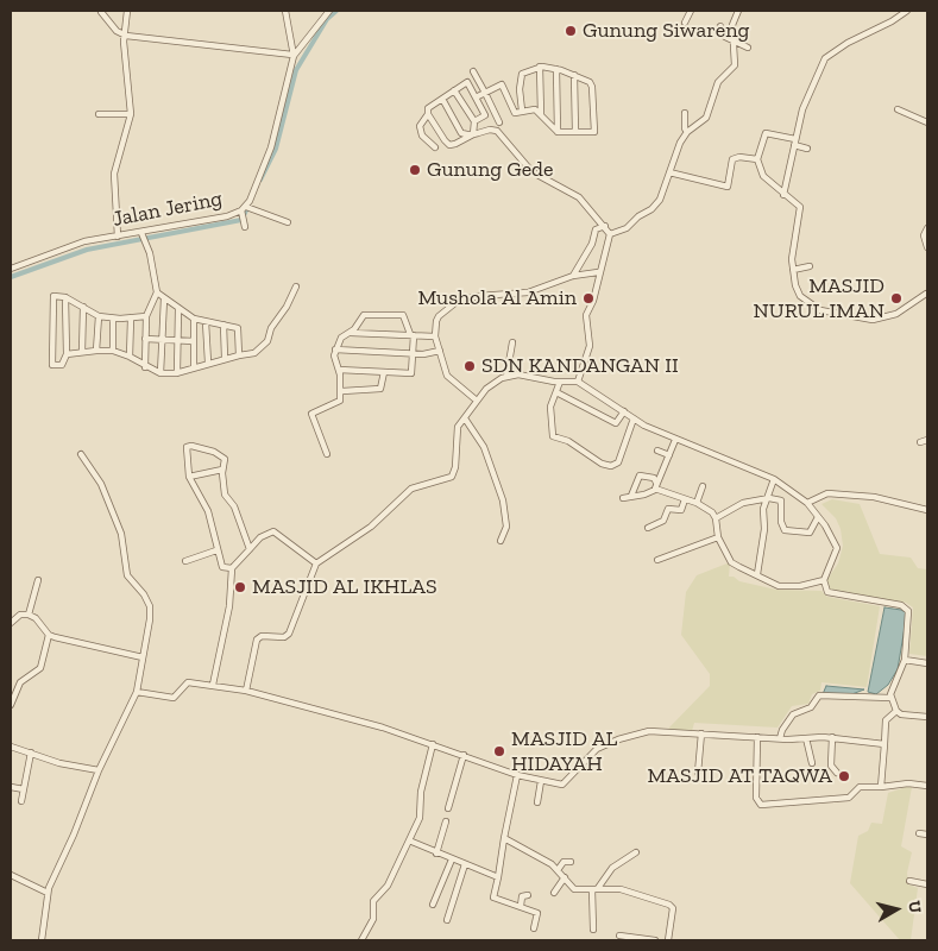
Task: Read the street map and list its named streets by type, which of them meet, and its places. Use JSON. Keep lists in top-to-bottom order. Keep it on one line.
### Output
{"streets":{"street":["Jalan Jering"]},"places":["Gunung Siwareng","Gunung Gede","Mushola Al Amin","MASJID NURUL IMAN","SDN KANDANGAN II","MASJID AL IKHLAS","MASJID AL HIDAYAH","MASJID AT TAQWA"],"north":"right"}
